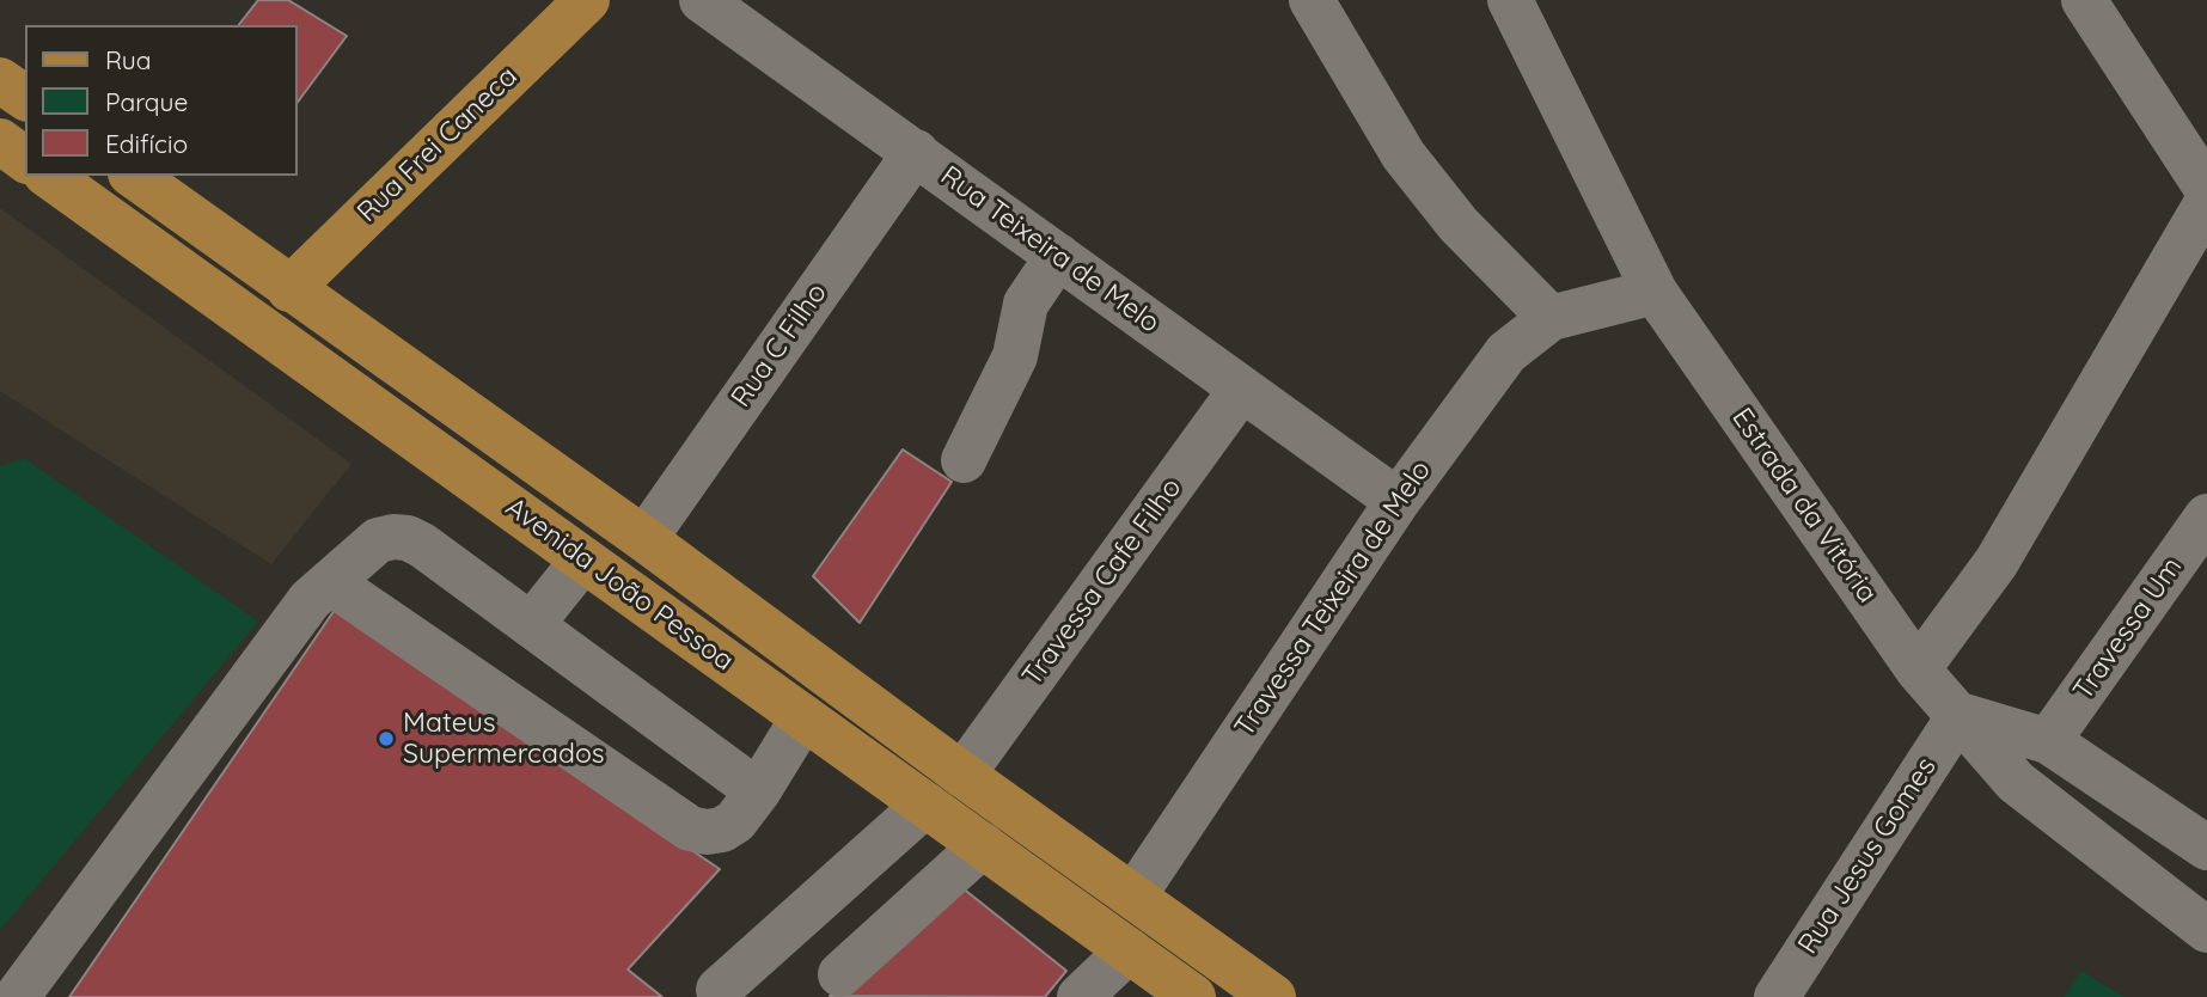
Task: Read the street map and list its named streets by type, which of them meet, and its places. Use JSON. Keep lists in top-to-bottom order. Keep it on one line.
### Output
{"streets":{"main road":["Rua Frei Caneca","Avenida João Pessoa"],"street":["Rua Teixeira de Melo","Rua C Filho","Estrada da Vitória","Travessa Cafe Filho","Travessa Teixeira de Melo","Travessa Um","Rua Jesus Gomes"]},"crossings":[["Rua Frei Caneca","Avenida João Pessoa"],["Rua Teixeira de Melo","Rua C Filho"],["Rua Teixeira de Melo","Travessa Cafe Filho"],["Rua Teixeira de Melo","Travessa Teixeira de Melo"],["Rua C Filho","Avenida João Pessoa"],["Estrada da Vitória","Rua Jesus Gomes"],["Travessa Cafe Filho","Avenida João Pessoa"],["Avenida João Pessoa","Travessa Teixeira de Melo"]],"places":["Mateus Supermercados"],"legend":["Rua","Parque","Edifício"]}
